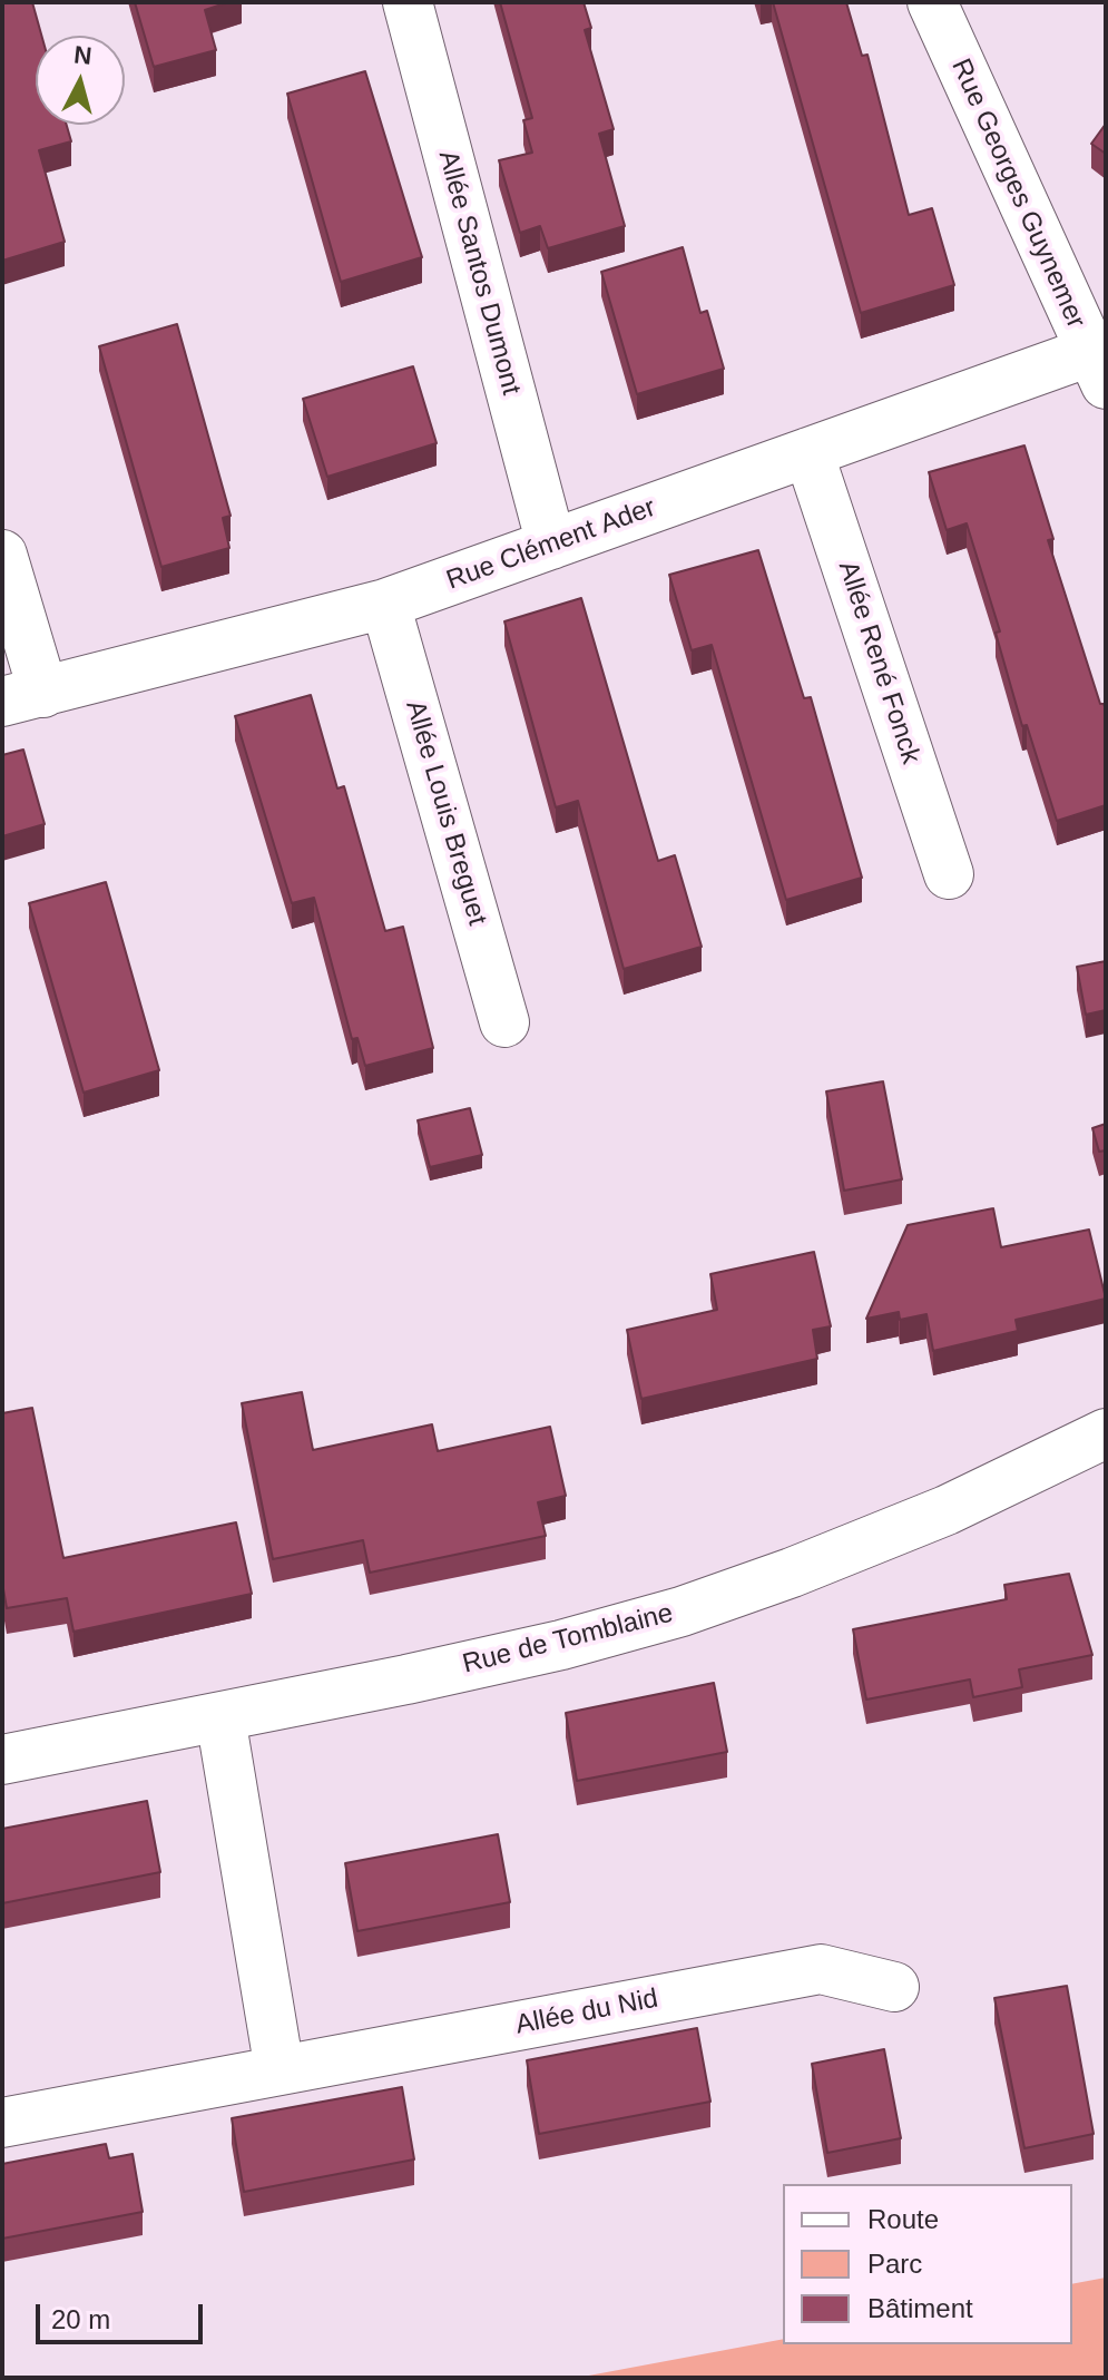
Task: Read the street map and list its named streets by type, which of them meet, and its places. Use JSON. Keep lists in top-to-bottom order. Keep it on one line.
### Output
{"streets":{"street":["Rue Georges Guynemer","Allée Santos Dumont","Rue Clément Ader","Allée René Fonck","Allée Louis Breguet","Rue de Tomblaine","Allée du Nid"]},"crossings":[["Rue Georges Guynemer","Rue Clément Ader"],["Allée Santos Dumont","Rue Clément Ader"],["Rue Clément Ader","Allée René Fonck"],["Rue Clément Ader","Allée Louis Breguet"]],"legend":["Route","Parc","Bâtiment"],"scale_bar":"20 m","north":"top"}
